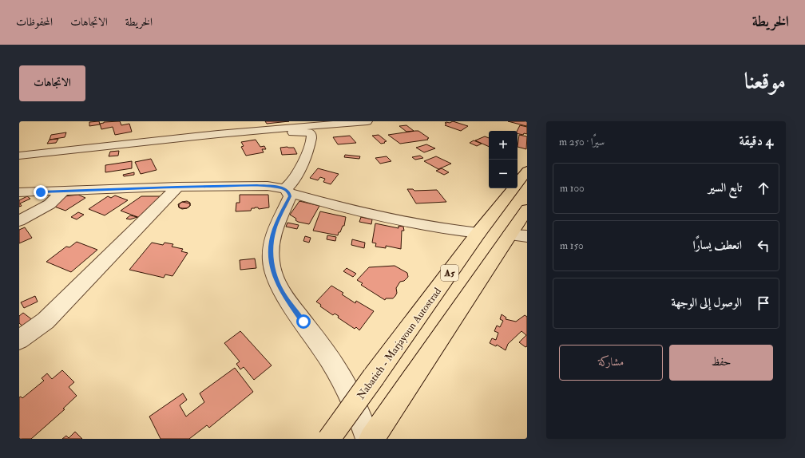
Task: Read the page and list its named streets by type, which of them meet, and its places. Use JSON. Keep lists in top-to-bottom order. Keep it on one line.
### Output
{"streets":{"highway":["A5","Nabatieh - Marjayoun Autostrad"]},"page":{"header":"الخريطة","nav":["الخريطة","الاتجاهات","المحفوظات"],"title":"موقعنا","buttons":["الاتجاهات",["حفظ","مشاركة"]],"heading":["4 دقيقة","سيرًا · 250 m"],"map_buttons":["+","−"],"list":[["تابع السير","100 m"],["انعطف يسارًا","150 m"],"الوصول إلى الوجهة"]}}
